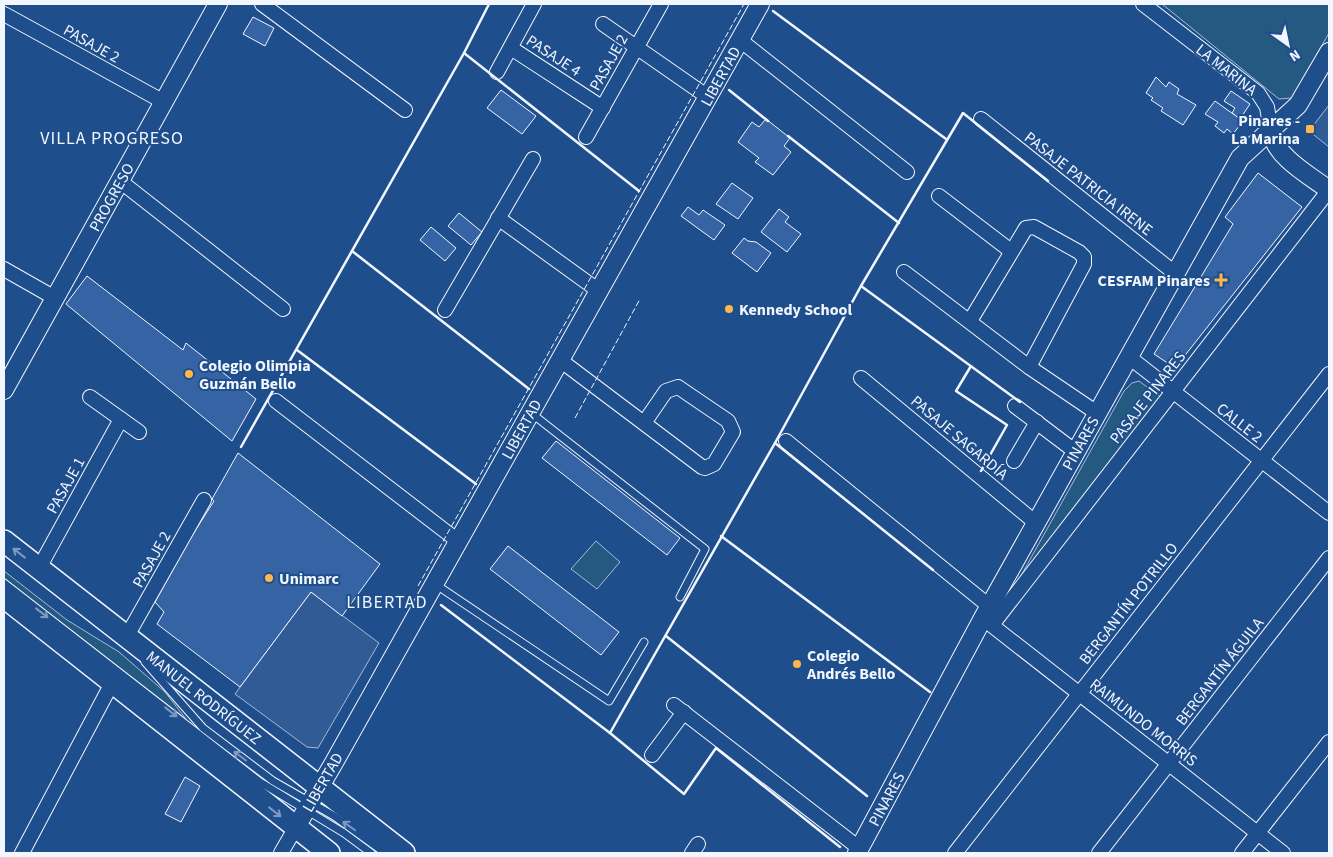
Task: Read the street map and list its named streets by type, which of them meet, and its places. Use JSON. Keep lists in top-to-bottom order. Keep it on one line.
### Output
{"streets":{"main road":["MANUEL RODRÍGUEZ"],"street":["PASAJE 2","PASAJE 4","LA MARINA","LIBERTAD","PASAJE PATRICIA IRENE","PROGRESO","PASAJE PINARES","CALLE 2","PASAJE SAGARDÍA","PINARES","PASAJE 1","BERGANTÍN POTRILLO","BERGANTÍN ÁGUILA","RAIMUNDO MORRIS"]},"crossings":[["PASAJE 2","PASAJE 4"],["PASAJE 2","PROGRESO"],["PASAJE 2","MANUEL RODRÍGUEZ"],["LA MARINA","PASAJE PINARES"],["LA MARINA","PINARES"],["LIBERTAD","MANUEL RODRÍGUEZ"],["PASAJE PATRICIA IRENE","PINARES"],["PASAJE PINARES","CALLE 2"],["PASAJE PINARES","PINARES"],["PASAJE PINARES","RAIMUNDO MORRIS"],["CALLE 2","PINARES"],["CALLE 2","BERGANTÍN POTRILLO"],["PASAJE SAGARDÍA","PINARES"],["PINARES","RAIMUNDO MORRIS"],["PASAJE 1","MANUEL RODRÍGUEZ"],["BERGANTÍN POTRILLO","RAIMUNDO MORRIS"],["BERGANTÍN ÁGUILA","RAIMUNDO MORRIS"]],"districts":["VILLA PROGRESO","LIBERTAD"],"places":{"transit":["Pinares - La Marina"],"health":["CESFAM Pinares"],"other":["Kennedy School","Colegio Olimpia Guzmán Bello","Unimarc","Colegio Andrés Bello"]},"north":"bottom right"}
